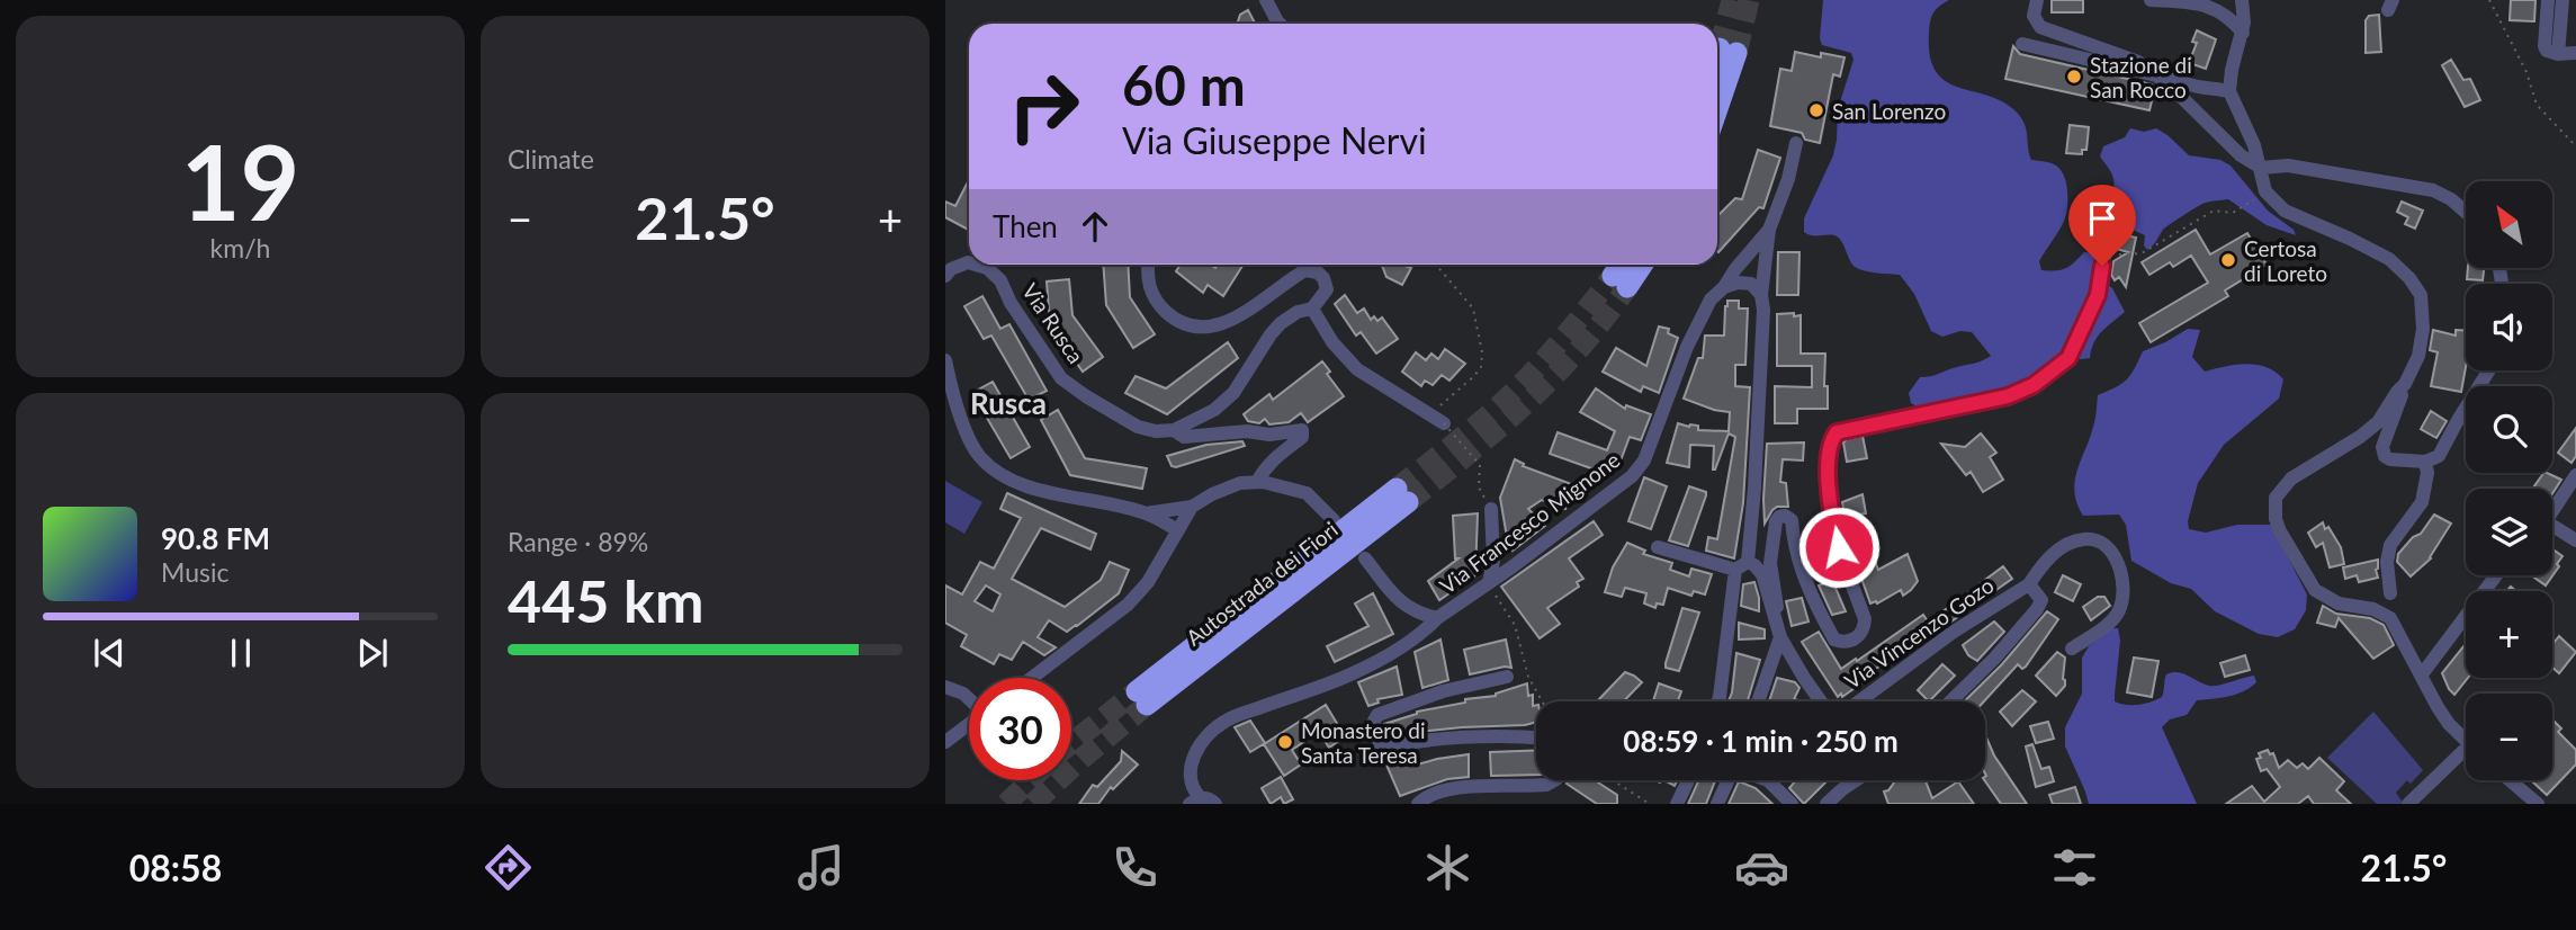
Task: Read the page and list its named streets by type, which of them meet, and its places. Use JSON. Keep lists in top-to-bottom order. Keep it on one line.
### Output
{"streets":{"highway":["Autostrada dei Fiori"],"street":["Via Rusca","Via Francesco Mignone","Via Vincenzo Gozo"]},"districts":["Rusca"],"places":["Stazione di San Rocco","San Lorenzo","Certosa di Loreto","Monastero di Santa Teresa"],"north":"top left","page":{"tile":[["19","km/h"],"Climate",["Range · 89%","445 km"]],"turn":["60 m","Via Giuseppe Nervi"],"map_buttons":["+","−"],"heat":["−","21.5°","+"],"then":"Then","song":["90.8 FM","Music"],"limit":"30","trip":"08:59 · 1 min · 250 m","tabs":["08:58","21.5°"]}}
